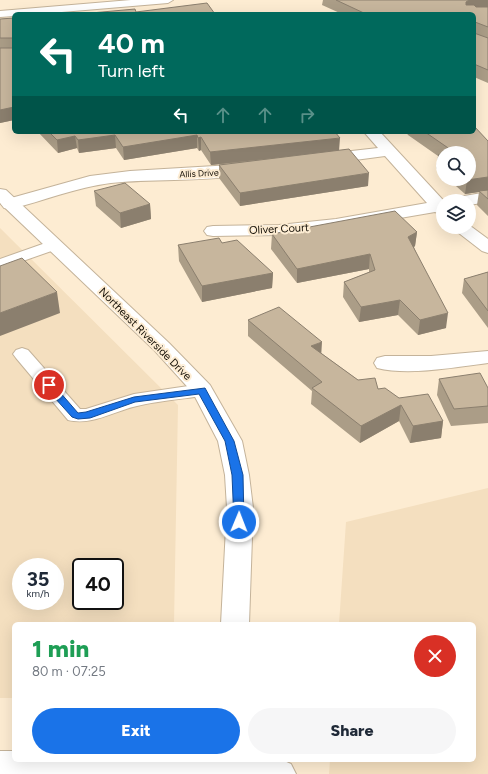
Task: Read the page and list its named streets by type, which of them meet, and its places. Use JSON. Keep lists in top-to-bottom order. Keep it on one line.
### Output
{"streets":{"street":["Allis Drive","Oliver Court","Northeast Riverside Drive"]},"crossings":[["Allis Drive","Northeast Riverside Drive"]],"page":{"turn":["40 m","Turn left"],"speed":"35 km/h","limit":"40","heading":["1 min","80 m · 07:25"],"buttons":["Exit","Share"]}}
